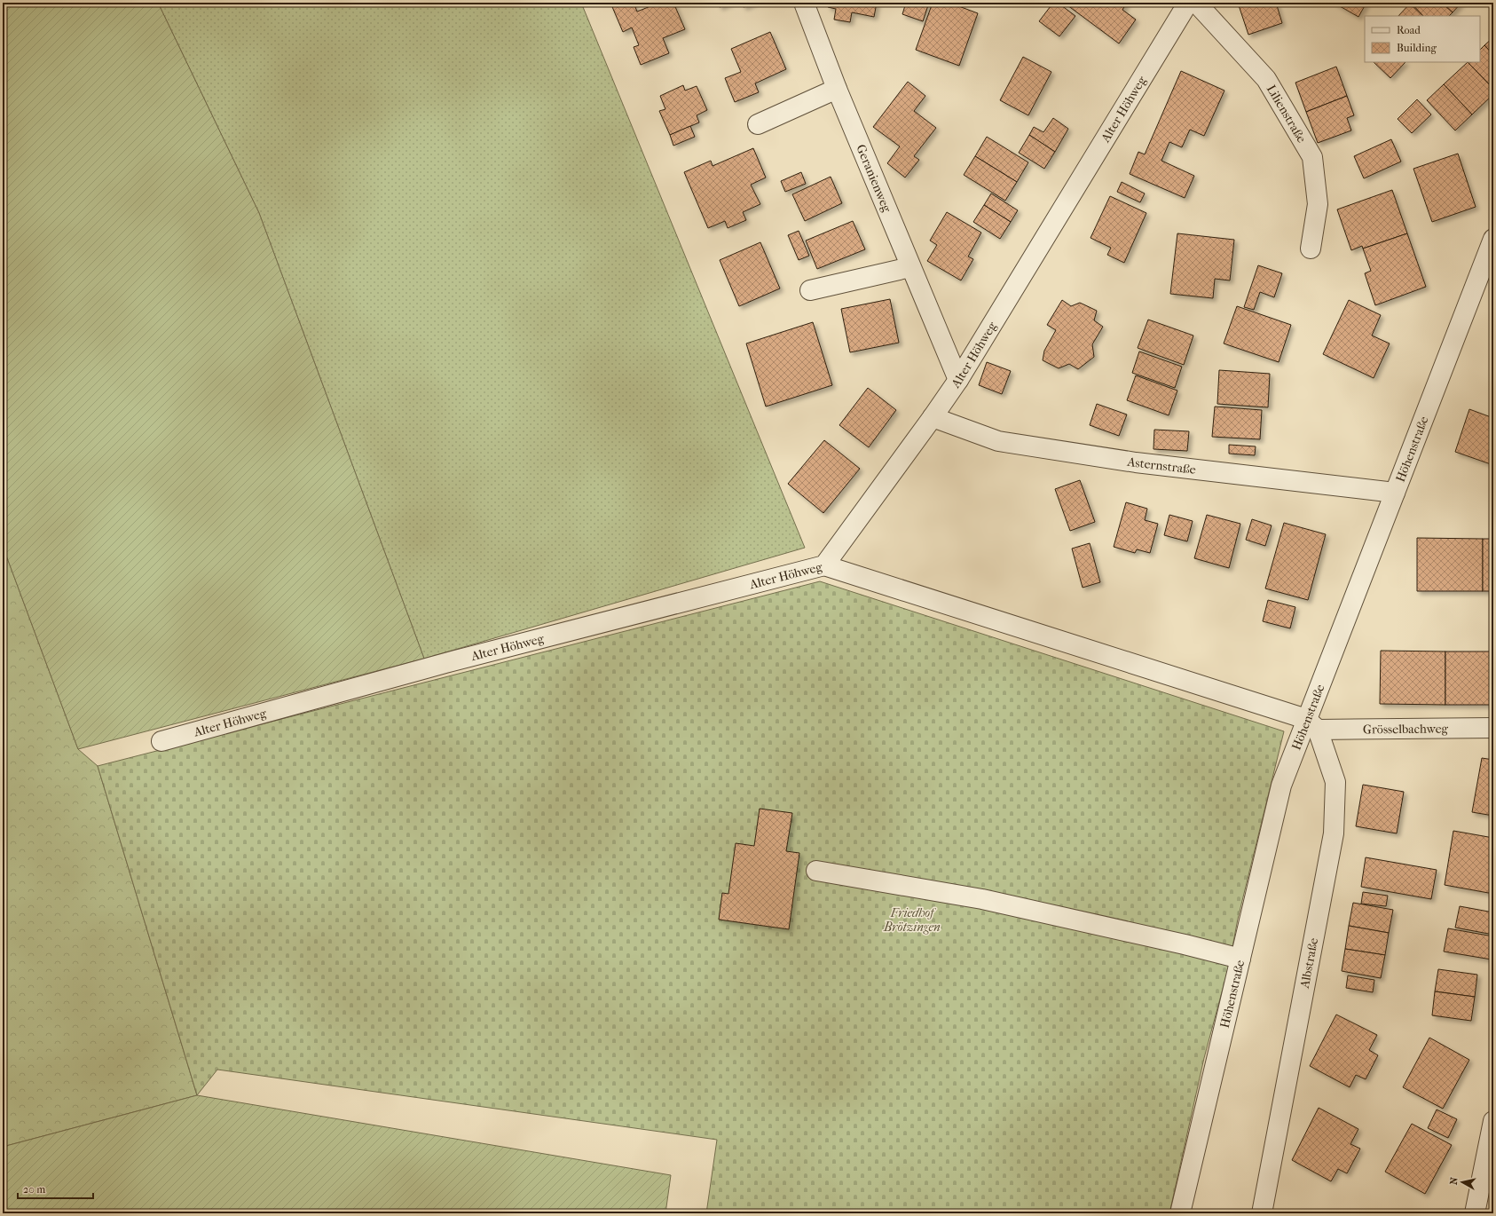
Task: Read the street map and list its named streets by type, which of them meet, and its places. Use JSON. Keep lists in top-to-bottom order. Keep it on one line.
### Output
{"streets":{"street":["Alter Höhweg","Lilienstraße","Geranienweg","Höhenstraße","Asternstraße","Grösselbachweg","Albstraße"]},"crossings":[["Alter Höhweg","Geranienweg"],["Alter Höhweg","Asternstraße"],["Alter Höhweg","Grösselbachweg"],["Höhenstraße","Asternstraße"],["Höhenstraße","Grösselbachweg"],["Höhenstraße","Albstraße"],["Grösselbachweg","Albstraße"]],"parks":["Friedhof Brötzingen"],"legend":["Road","Building"],"scale_bar":"20 m","north":"left"}
